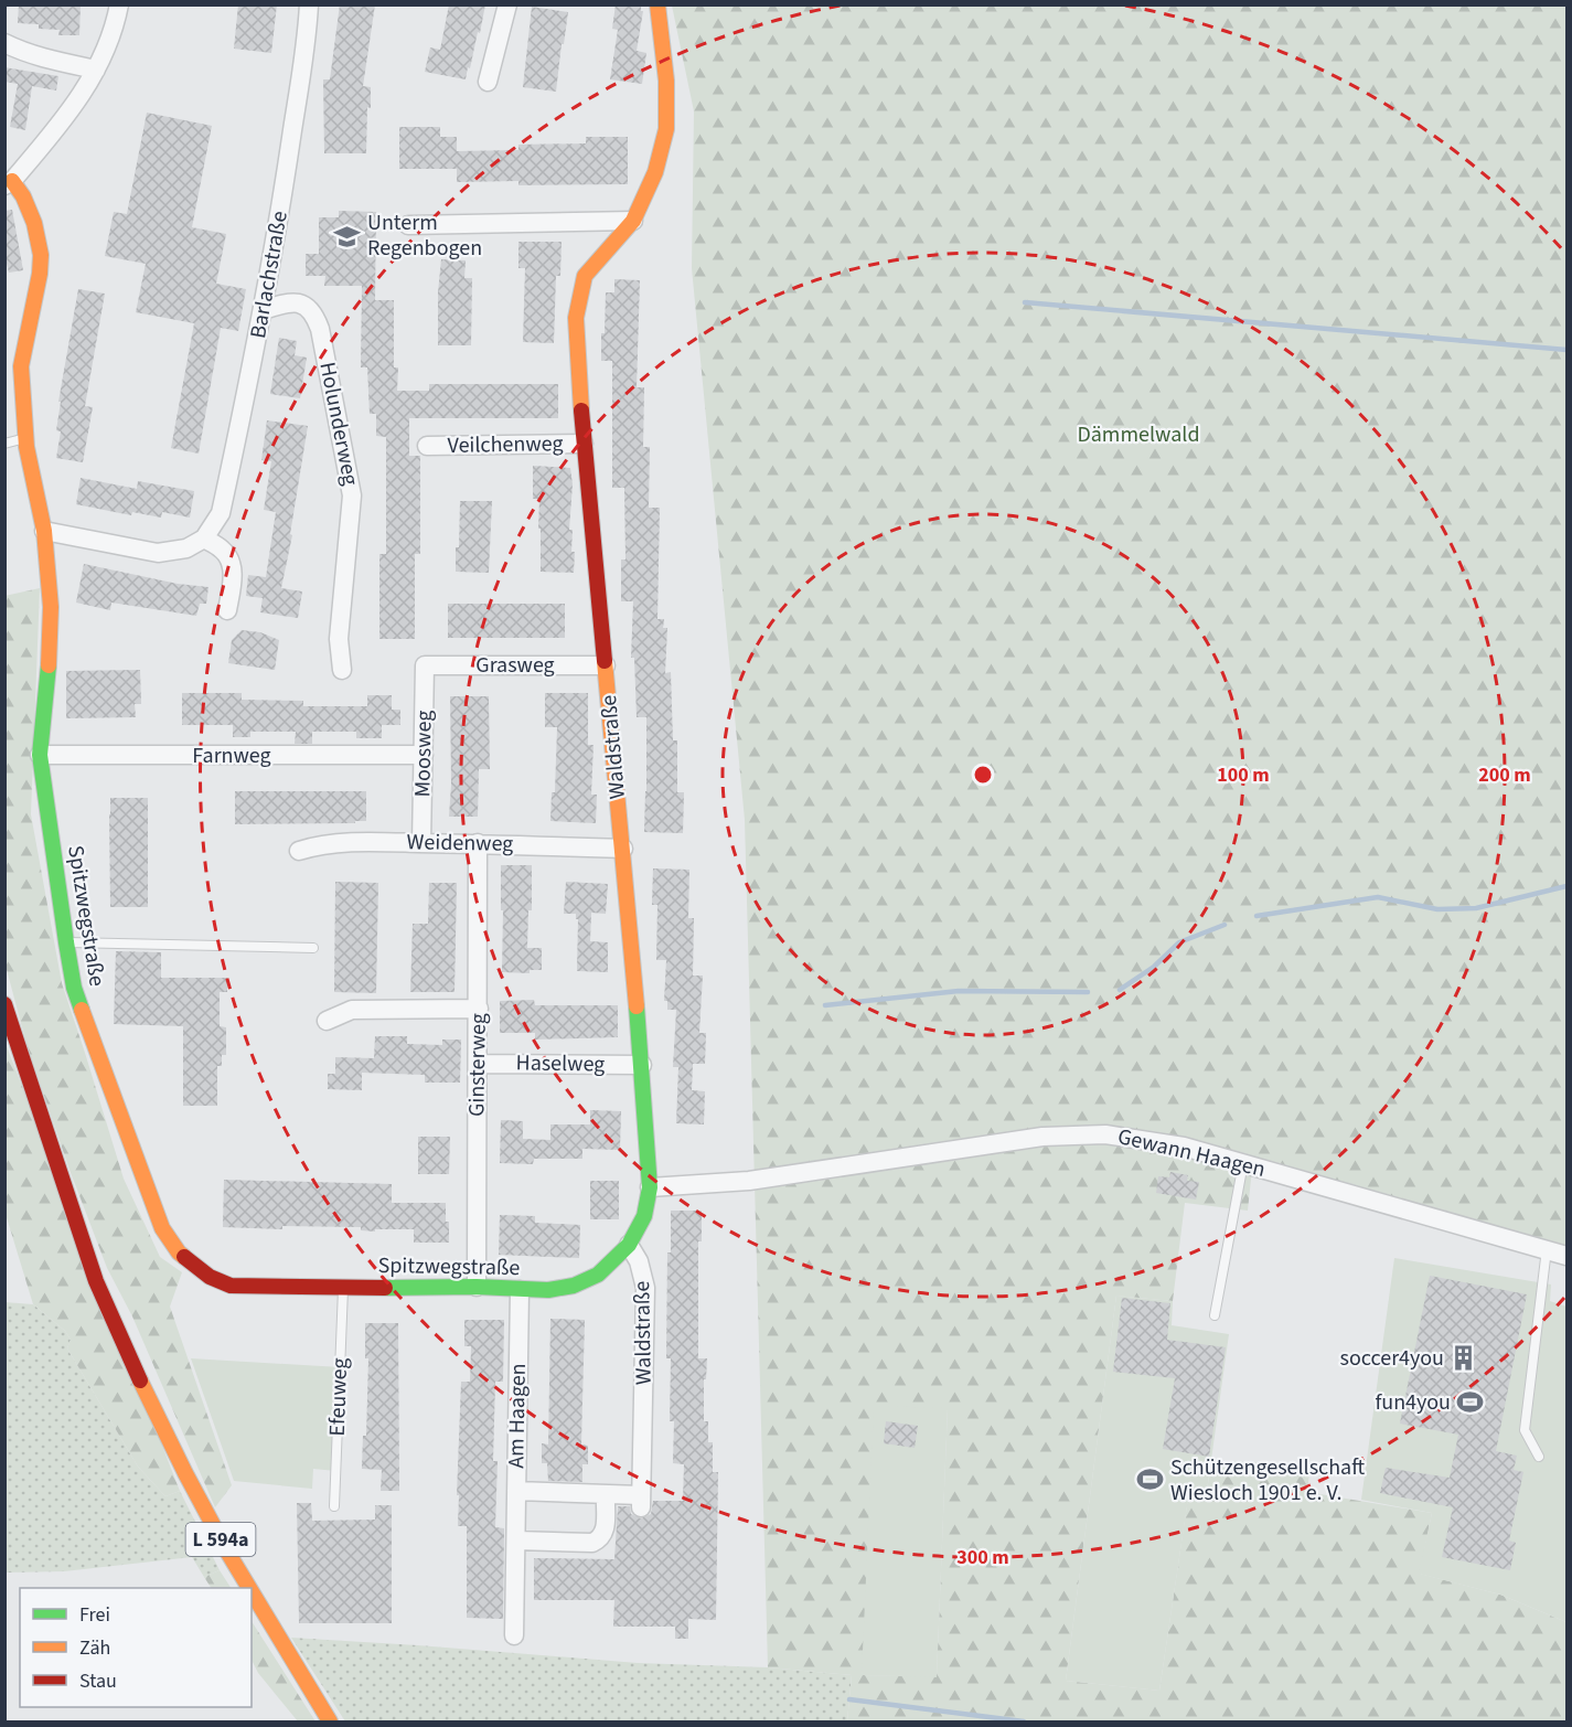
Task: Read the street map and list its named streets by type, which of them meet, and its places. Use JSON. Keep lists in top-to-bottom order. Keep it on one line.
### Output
{"streets":{"street":["Barlachstraße","Holunderweg","Veilchenweg","Grasweg","Waldstraße","Moosweg","Farnweg","Weidenweg","Spitzwegstraße","Haselweg","Ginsterweg","Gewann Haagen","Am Haagen","L 594a"],"lane":["Efeuweg"]},"crossings":[["Barlachstraße","Holunderweg"],["Veilchenweg","Waldstraße"],["Grasweg","Waldstraße"],["Grasweg","Moosweg"],["Waldstraße","Weidenweg"],["Waldstraße","Spitzwegstraße"],["Waldstraße","Haselweg"],["Waldstraße","Gewann Haagen"],["Moosweg","Farnweg"],["Moosweg","Weidenweg"],["Farnweg","Spitzwegstraße"],["Weidenweg","Ginsterweg"],["Spitzwegstraße","Ginsterweg"],["Spitzwegstraße","Efeuweg"],["Spitzwegstraße","Am Haagen"],["Haselweg","Ginsterweg"]],"parks":["Dämmelwald"],"places":{"school or university":["Unterm Regenbogen"],"building":["soccer4you"],"sports":["fun4you","Schützengesellschaft Wiesloch 1901 e. V."]},"legend":["Frei","Zäh","Stau"],"rings":["100 m","200 m","300 m"]}
